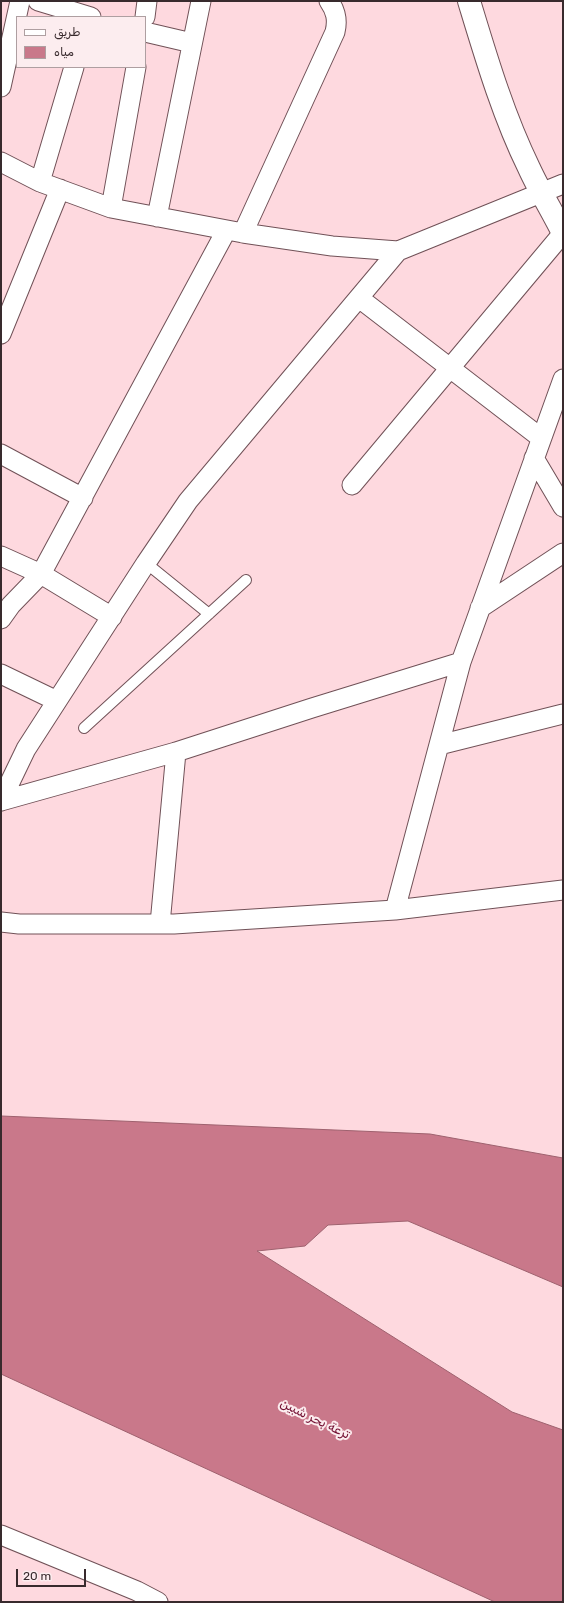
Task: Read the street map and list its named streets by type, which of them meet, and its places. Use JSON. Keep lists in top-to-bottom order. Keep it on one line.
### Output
{"water":["ترعة بحر شبين"],"legend":["طريق","مياه"],"scale_bar":"20 m"}
